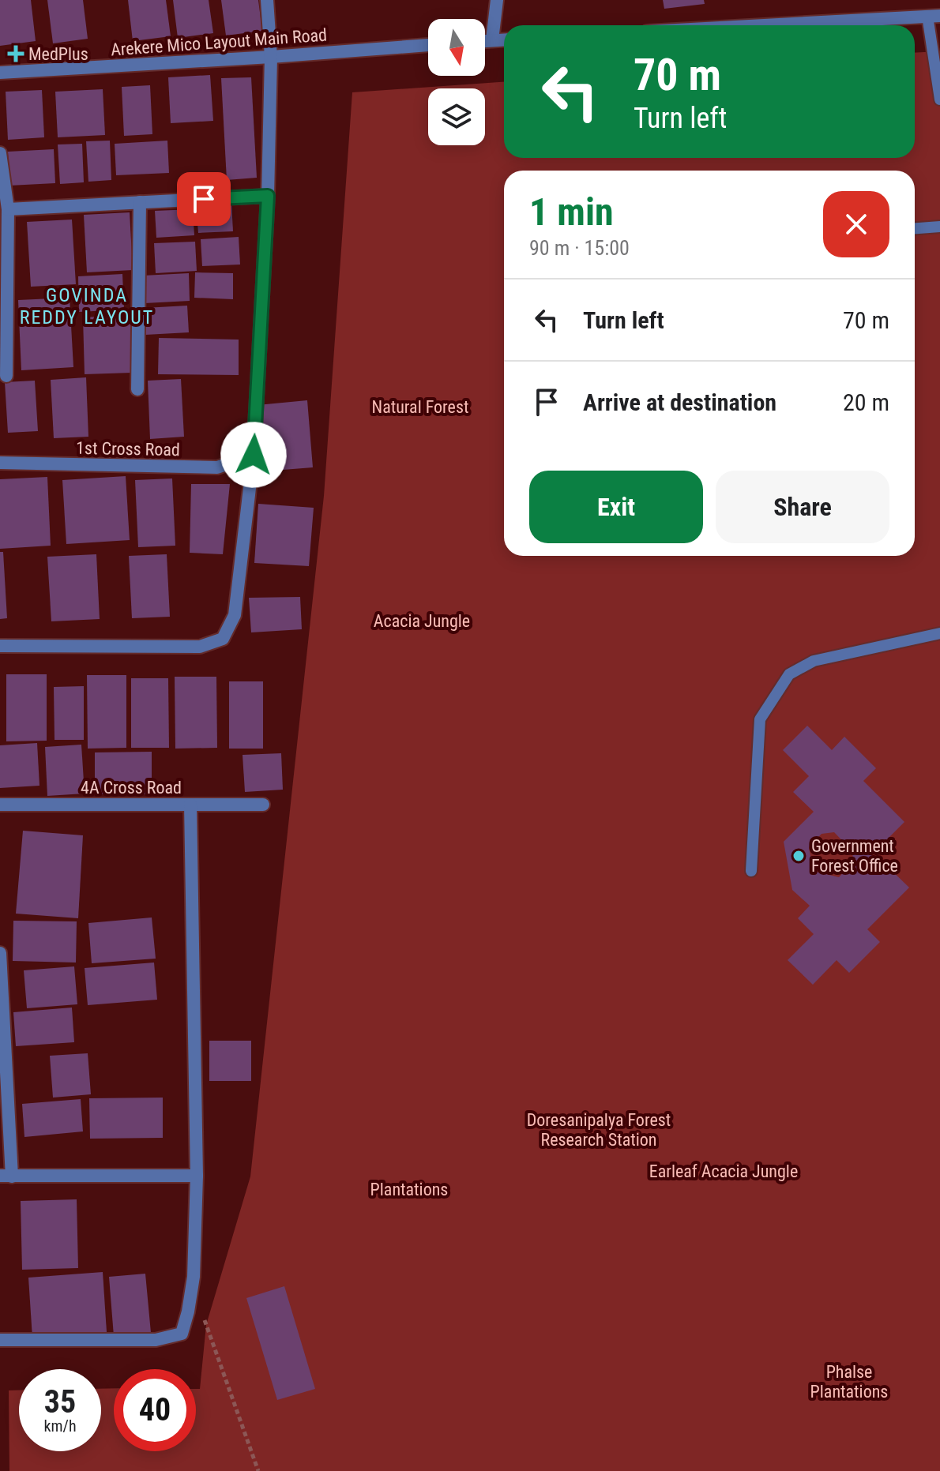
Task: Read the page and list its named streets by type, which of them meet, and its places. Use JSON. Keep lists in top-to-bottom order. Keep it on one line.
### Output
{"streets":{"street":["Arekere Mico Layout Main Road","1st Cross Road","4A Cross Road"]},"districts":["GOVINDA REDDY LAYOUT"],"parks":["Natural Forest","Acacia Jungle","Doresanipalya Forest Research Station","Earleaf Acacia Jungle","Plantations","Phalse Plantations"],"places":{"health":["MedPlus"],"other":["Government Forest Office"]},"north":"bottom","page":{"turn":["70 m","Turn left"],"heading":["1 min","90 m · 15:00"],"list":[{"name":"Turn left","value":"70 m"},{"name":"Arrive at destination","value":"20 m"}],"buttons":["Exit","Share"],"speed":"35 km/h","limit":"40"}}
